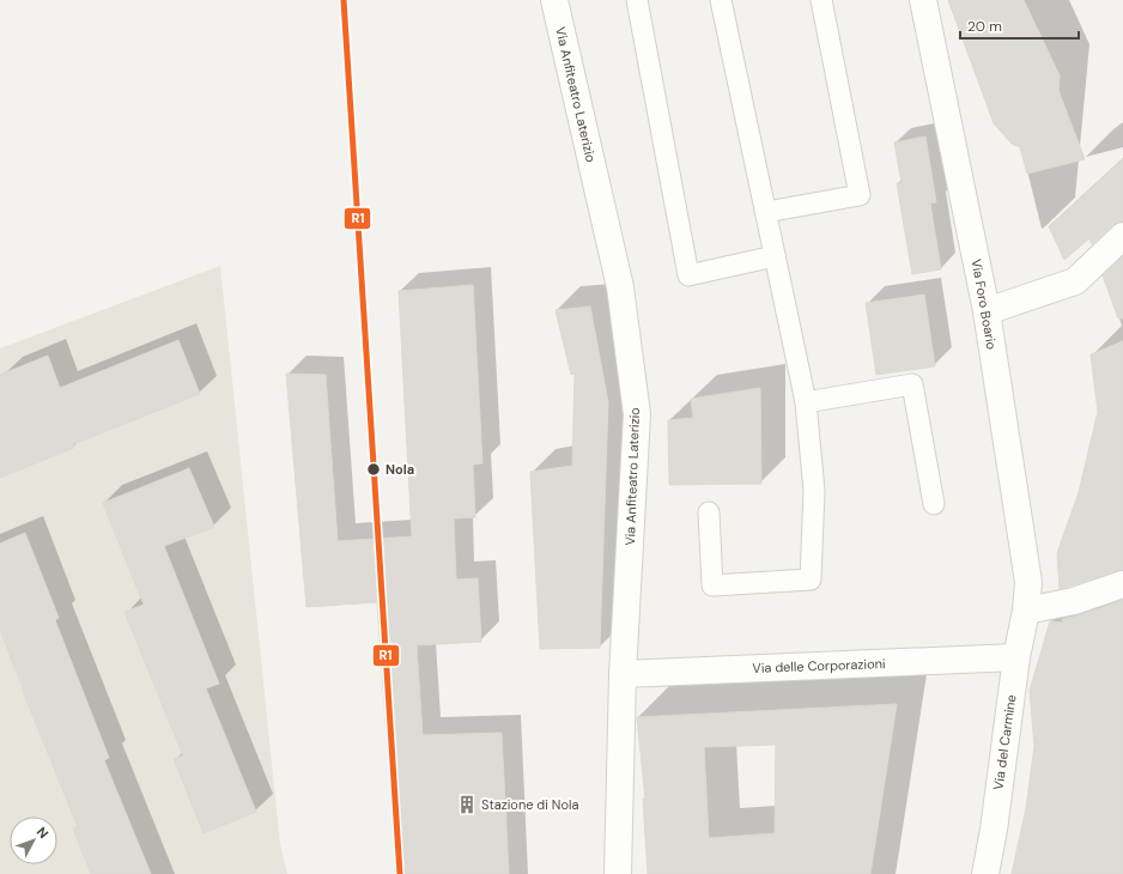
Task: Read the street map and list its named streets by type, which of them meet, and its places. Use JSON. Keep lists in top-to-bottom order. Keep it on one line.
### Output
{"streets":{"street":["Via Anfiteatro Laterizio","Via Foro Boario","Via delle Corporazioni","Via del Carmine"]},"crossings":[["Via Anfiteatro Laterizio","Via delle Corporazioni"],["Via Foro Boario","Via del Carmine"],["Via delle Corporazioni","Via del Carmine"]],"places":{"other":["Nola"],"building":["Stazione di Nola"]},"lines":["transit line R1"],"scale_bar":"20 m","north":"top right"}
